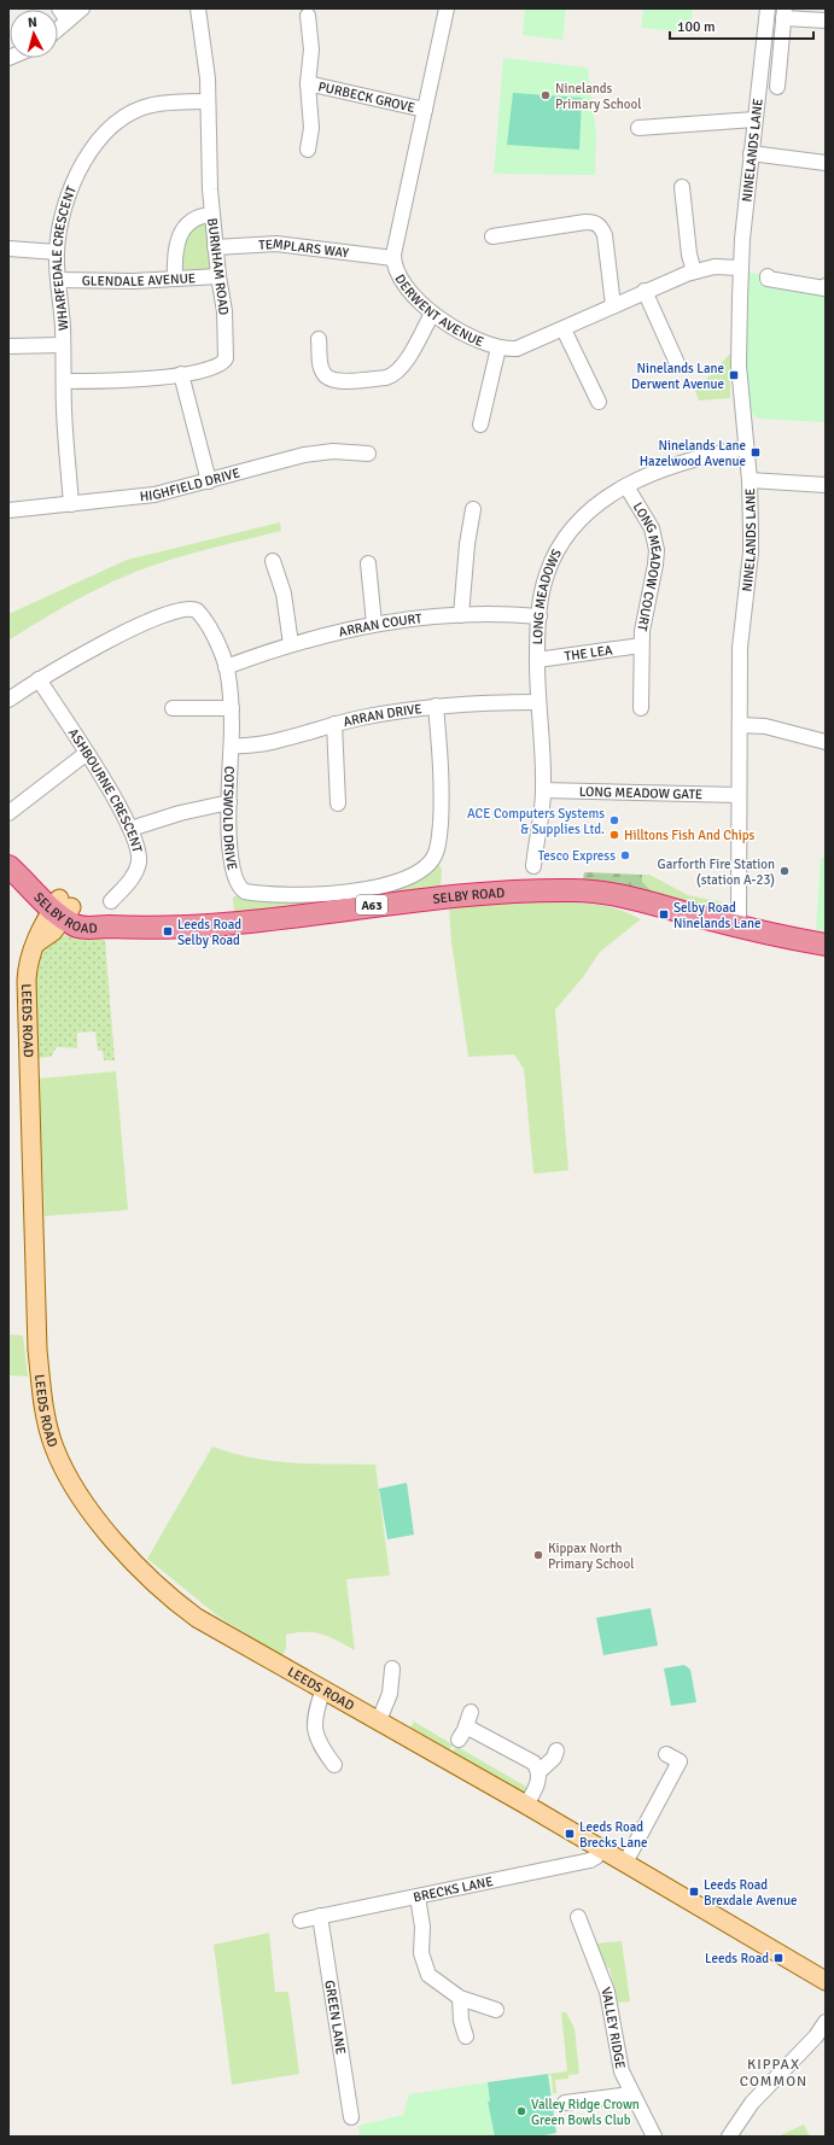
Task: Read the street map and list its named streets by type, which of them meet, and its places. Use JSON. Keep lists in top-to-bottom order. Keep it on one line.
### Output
{"streets":{"highway":["SELBY ROAD","A63"],"main road":["LEEDS ROAD"],"street":["PURBECK GROVE","NINELANDS LANE","TEMPLARS WAY","WHARFEDALE CRESCENT","BURNHAM ROAD","GLENDALE AVENUE","DERWENT AVENUE","HIGHFIELD DRIVE","LONG MEADOW COURT","LONG MEADOWS","ARRAN COURT","THE LEA","ARRAN DRIVE","ASHBOURNE CRESCENT","LONG MEADOW GATE","COTSWOLD DRIVE","BRECKS LANE","GREEN LANE","VALLEY RIDGE"]},"crossings":[["PURBECK GROVE","DERWENT AVENUE"],["NINELANDS LANE","DERWENT AVENUE"],["NINELANDS LANE","LONG MEADOWS"],["NINELANDS LANE","LONG MEADOW GATE"],["NINELANDS LANE","SELBY ROAD"],["TEMPLARS WAY","BURNHAM ROAD"],["TEMPLARS WAY","DERWENT AVENUE"],["WHARFEDALE CRESCENT","BURNHAM ROAD"],["WHARFEDALE CRESCENT","GLENDALE AVENUE"],["WHARFEDALE CRESCENT","HIGHFIELD DRIVE"],["BURNHAM ROAD","GLENDALE AVENUE"],["LONG MEADOW COURT","LONG MEADOWS"],["LONG MEADOW COURT","THE LEA"],["LONG MEADOWS","ARRAN COURT"],["LONG MEADOWS","THE LEA"],["LONG MEADOWS","ARRAN DRIVE"],["LONG MEADOWS","LONG MEADOW GATE"],["ARRAN COURT","COTSWOLD DRIVE"],["ARRAN DRIVE","COTSWOLD DRIVE"],["ASHBOURNE CRESCENT","COTSWOLD DRIVE"],["SELBY ROAD","LEEDS ROAD"],["LEEDS ROAD","BRECKS LANE"],["BRECKS LANE","GREEN LANE"]],"districts":["KIPPAX COMMON"],"places":{"other":["Ninelands Primary School","ACE Computers Systems & Supplies Ltd.","Hilltons Fish And Chips","Tesco Express","Garforth Fire Station (station A-23)","Kippax North Primary School","Valley Ridge Crown Green Bowls Club"],"transit":["Ninelands Lane Derwent Avenue","Ninelands Lane Hazelwood Avenue","Selby Road Ninelands Lane","Leeds Road Selby Road","Leeds Road Brecks Lane","Leeds Road Brexdale Avenue","Leeds Road"]},"scale_bar":"100 m","north":"top"}
